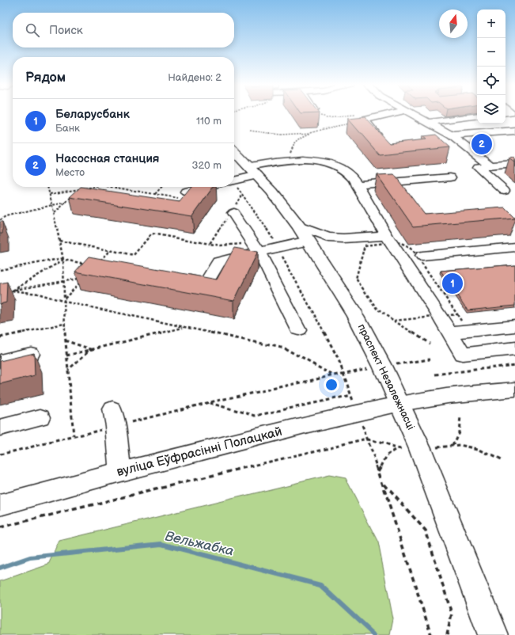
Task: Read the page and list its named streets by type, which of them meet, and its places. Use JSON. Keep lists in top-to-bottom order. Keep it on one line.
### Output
{"streets":{"main road":["праспект Незалежнасці"],"street":["вуліца Еўфрасінні Полацкай"]},"crossings":[["праспект Незалежнасці","вуліца Еўфрасінні Полацкай"]],"water":["Вельжабка"],"north":"top","page":{"map_buttons":["+","−"],"search":"Поиск","heading":["Рядом","Найдено: 2"],"list":[{"mark":"1","name":"Беларусбанк","note":"Банк","value":"110 m"},{"mark":"2","name":"Насосная станция","note":"Место","value":"320 m"}],"pins":["2","1"]}}
